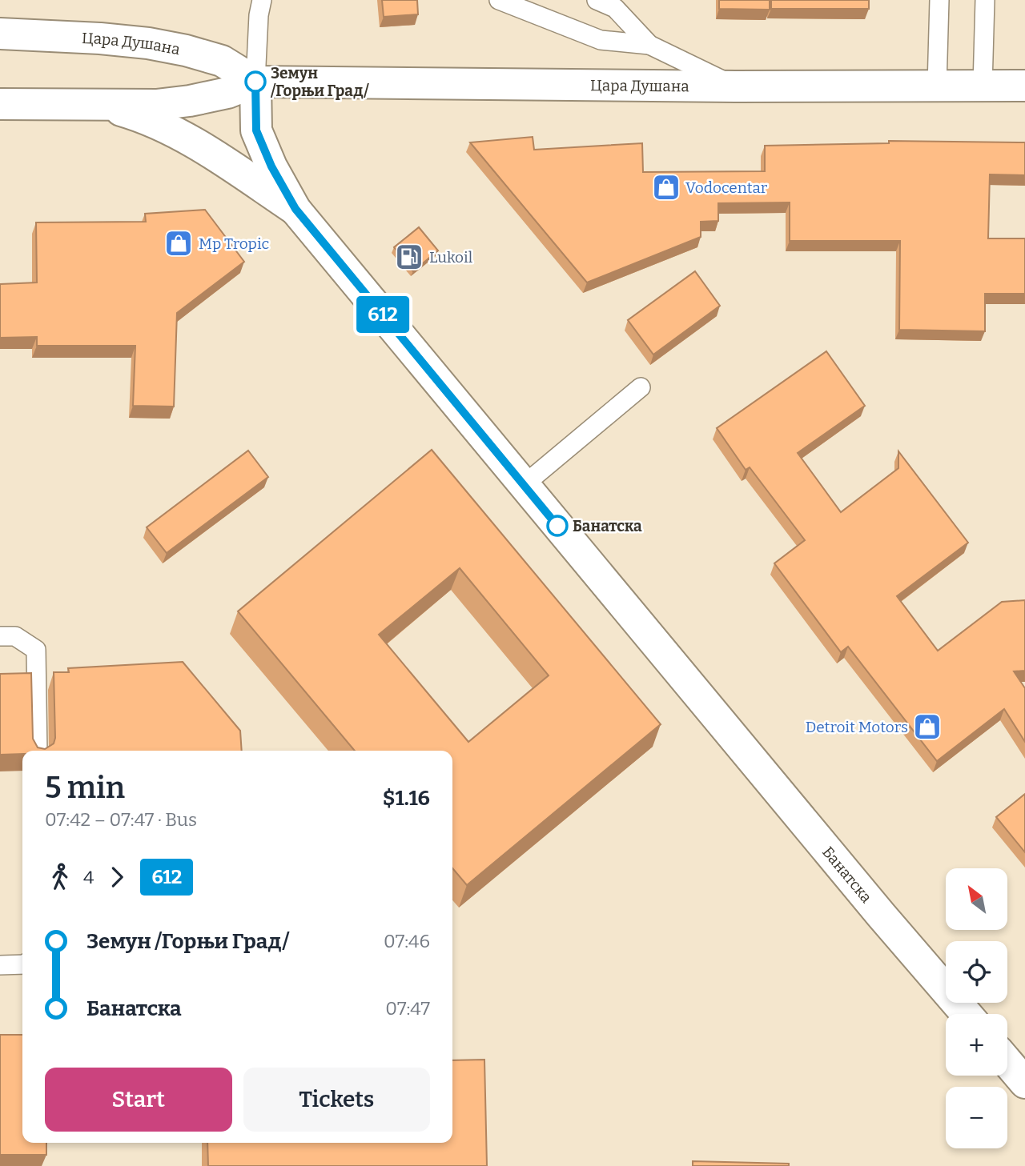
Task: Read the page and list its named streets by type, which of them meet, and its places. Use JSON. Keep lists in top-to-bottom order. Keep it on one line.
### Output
{"streets":{"main road":["Цара Душана","Банатска"]},"crossings":[["Цара Душана","Банатска"]],"places":{"other":["Земун /Горњи Град/","Банатска"],"shop":["Vodocentar","Mp Tropic","Detroit Motors"],"fuel station":["Lukoil"]},"lines":["bus line 612"],"north":"top left","page":{"on_map":"612","heading":["5 min","07:42 – 07:47 · Bus","$1.16"],"legs":["4","612"],"map_buttons":["+","−"],"list":[{"name":"Земун /Горњи Град/","value":"07:46"},{"name":"Банатска","value":"07:47"}],"buttons":["Start","Tickets"]}}
